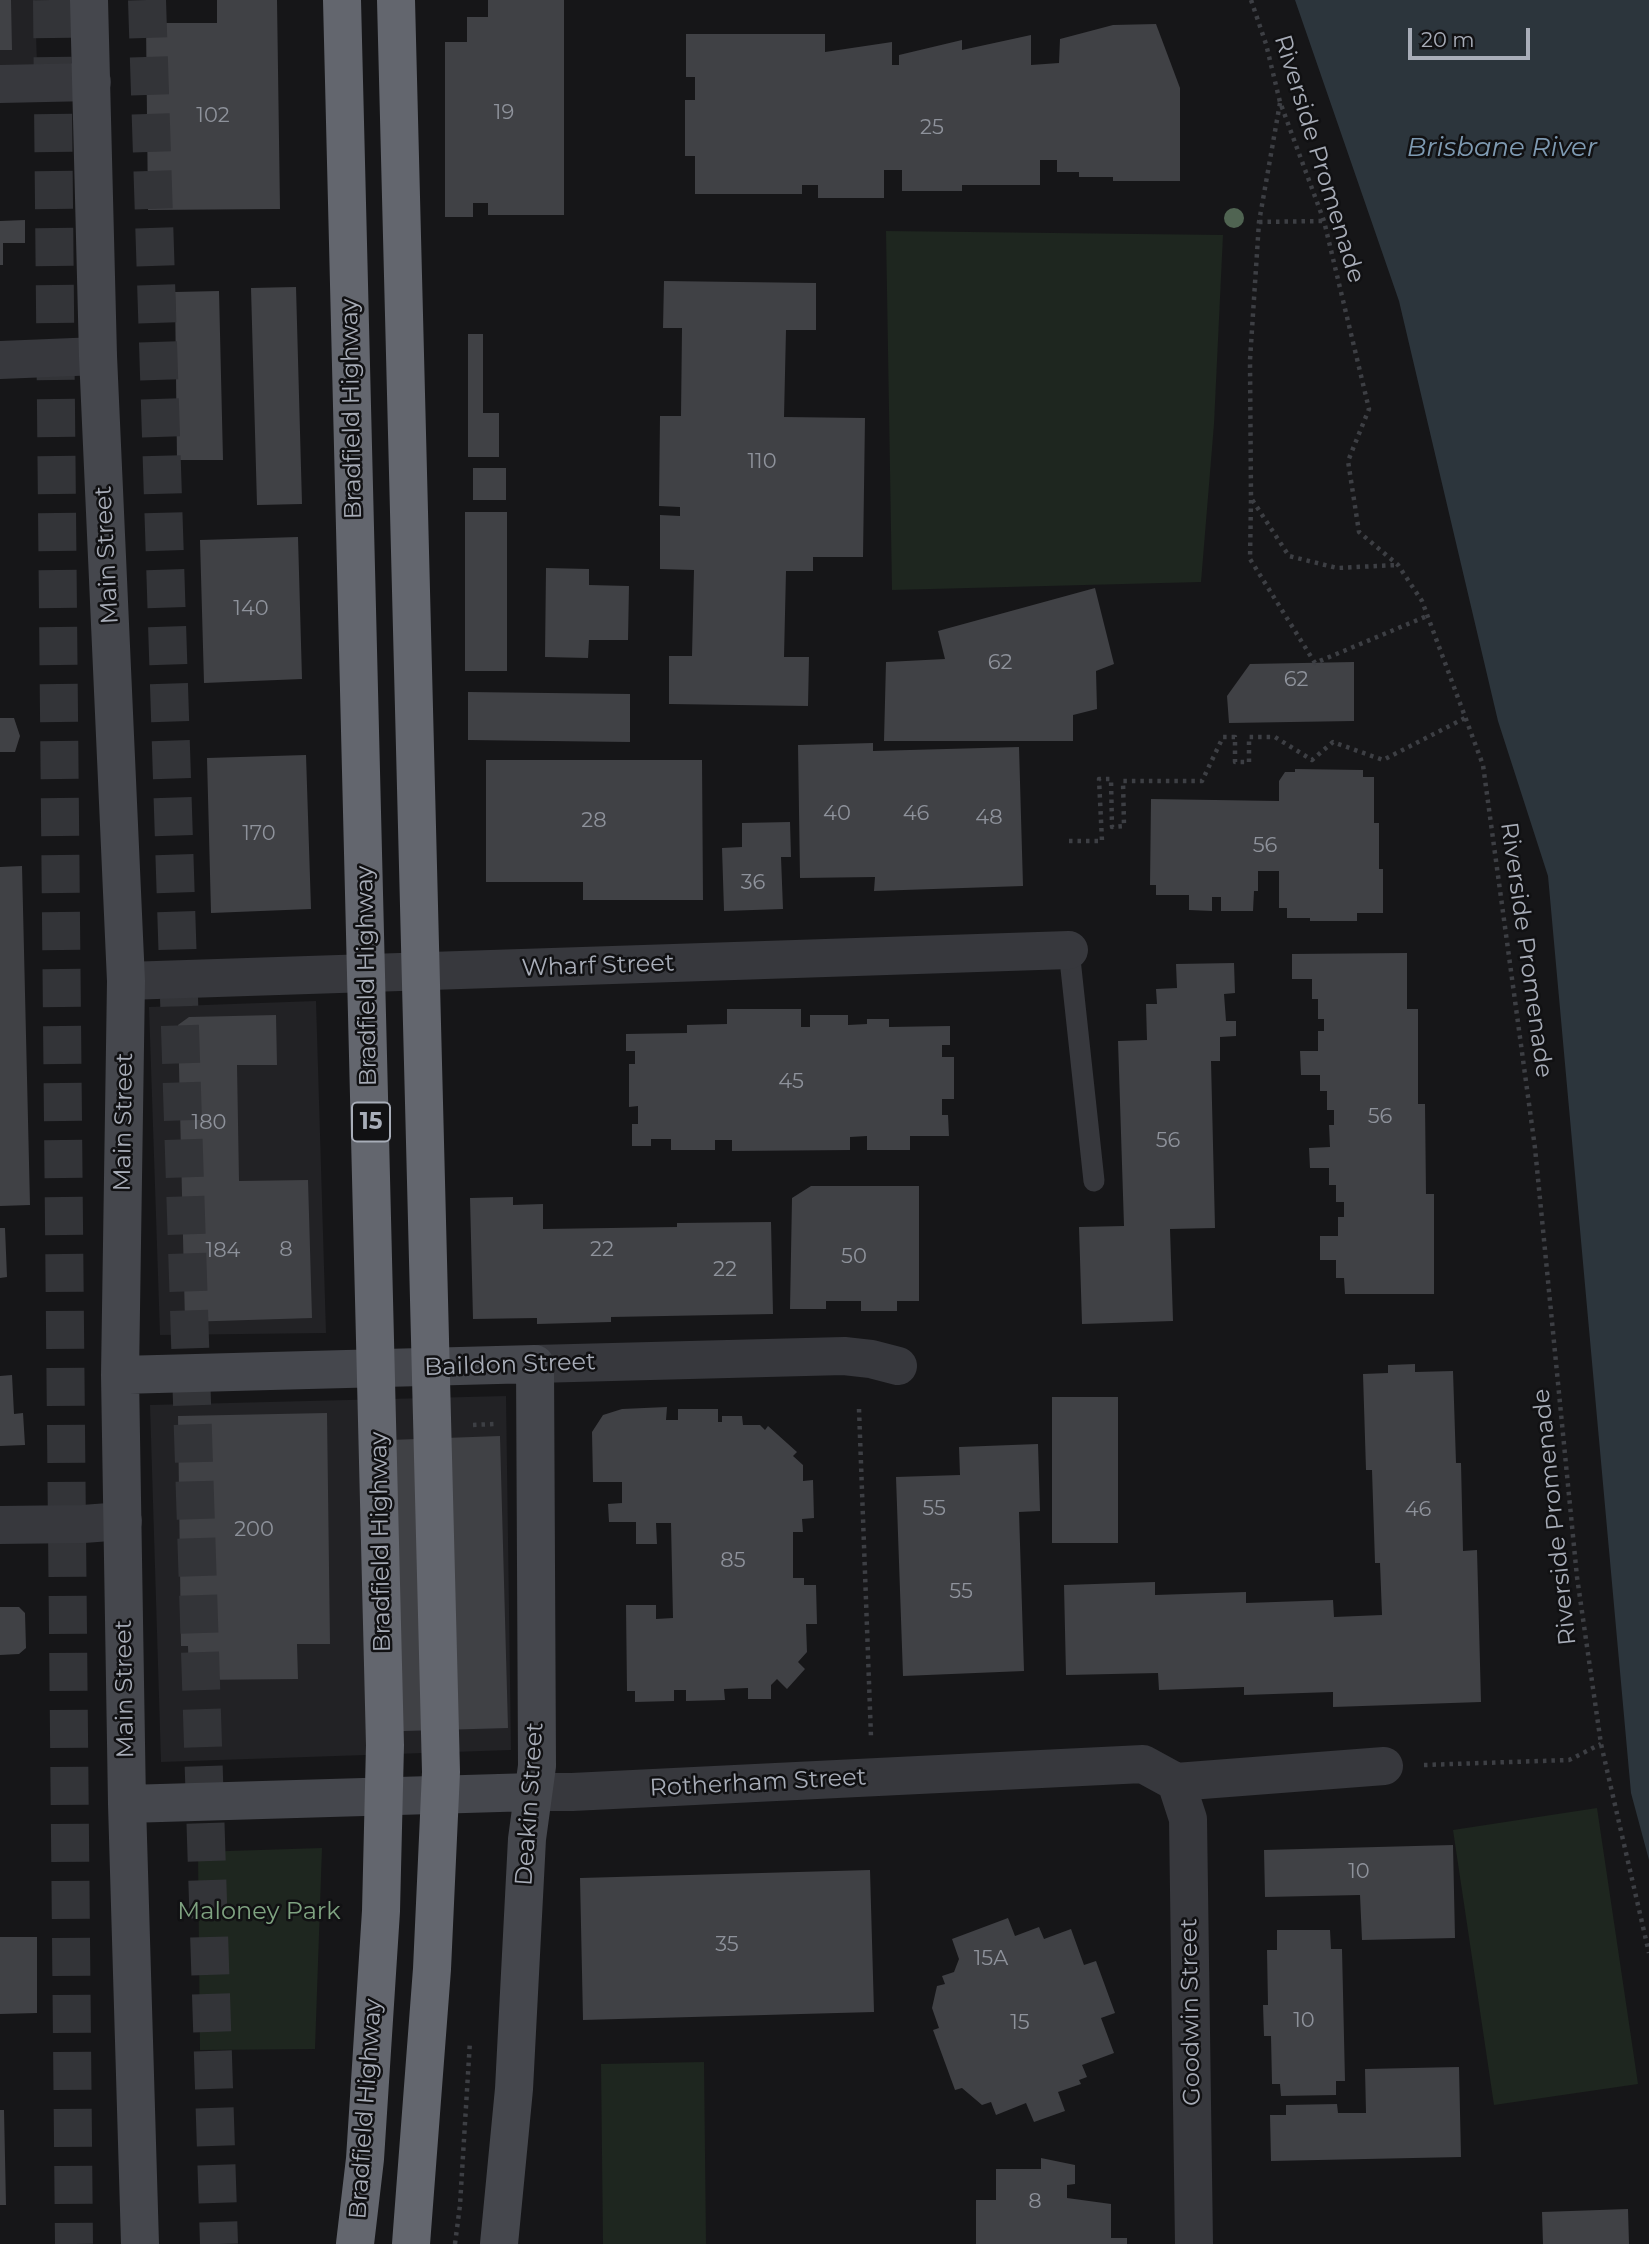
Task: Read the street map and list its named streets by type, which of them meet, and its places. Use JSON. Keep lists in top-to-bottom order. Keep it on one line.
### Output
{"streets":{"highway":["Bradfield Highway","15"],"street":["Main Street","Wharf Street","Baildon Street","Rotherham Street","Deakin Street","Goodwin Street"],"path":["Riverside Promenade"]},"crossings":[["Main Street","Wharf Street"],["Main Street","Baildon Street"],["Main Street","Rotherham Street"],["Baildon Street","Deakin Street"],["Rotherham Street","Deakin Street"],["Rotherham Street","Goodwin Street"]],"water":["Brisbane River"],"parks":["Maloney Park"],"house_numbers":["19","102","25","110","140","62","62","40","46","48","28","170","56","36","45","56","180","56","8","22","184","50","22","55","46","200","85","55","10","35","15A","10","15","8"],"scale_bar":"20 m"}
